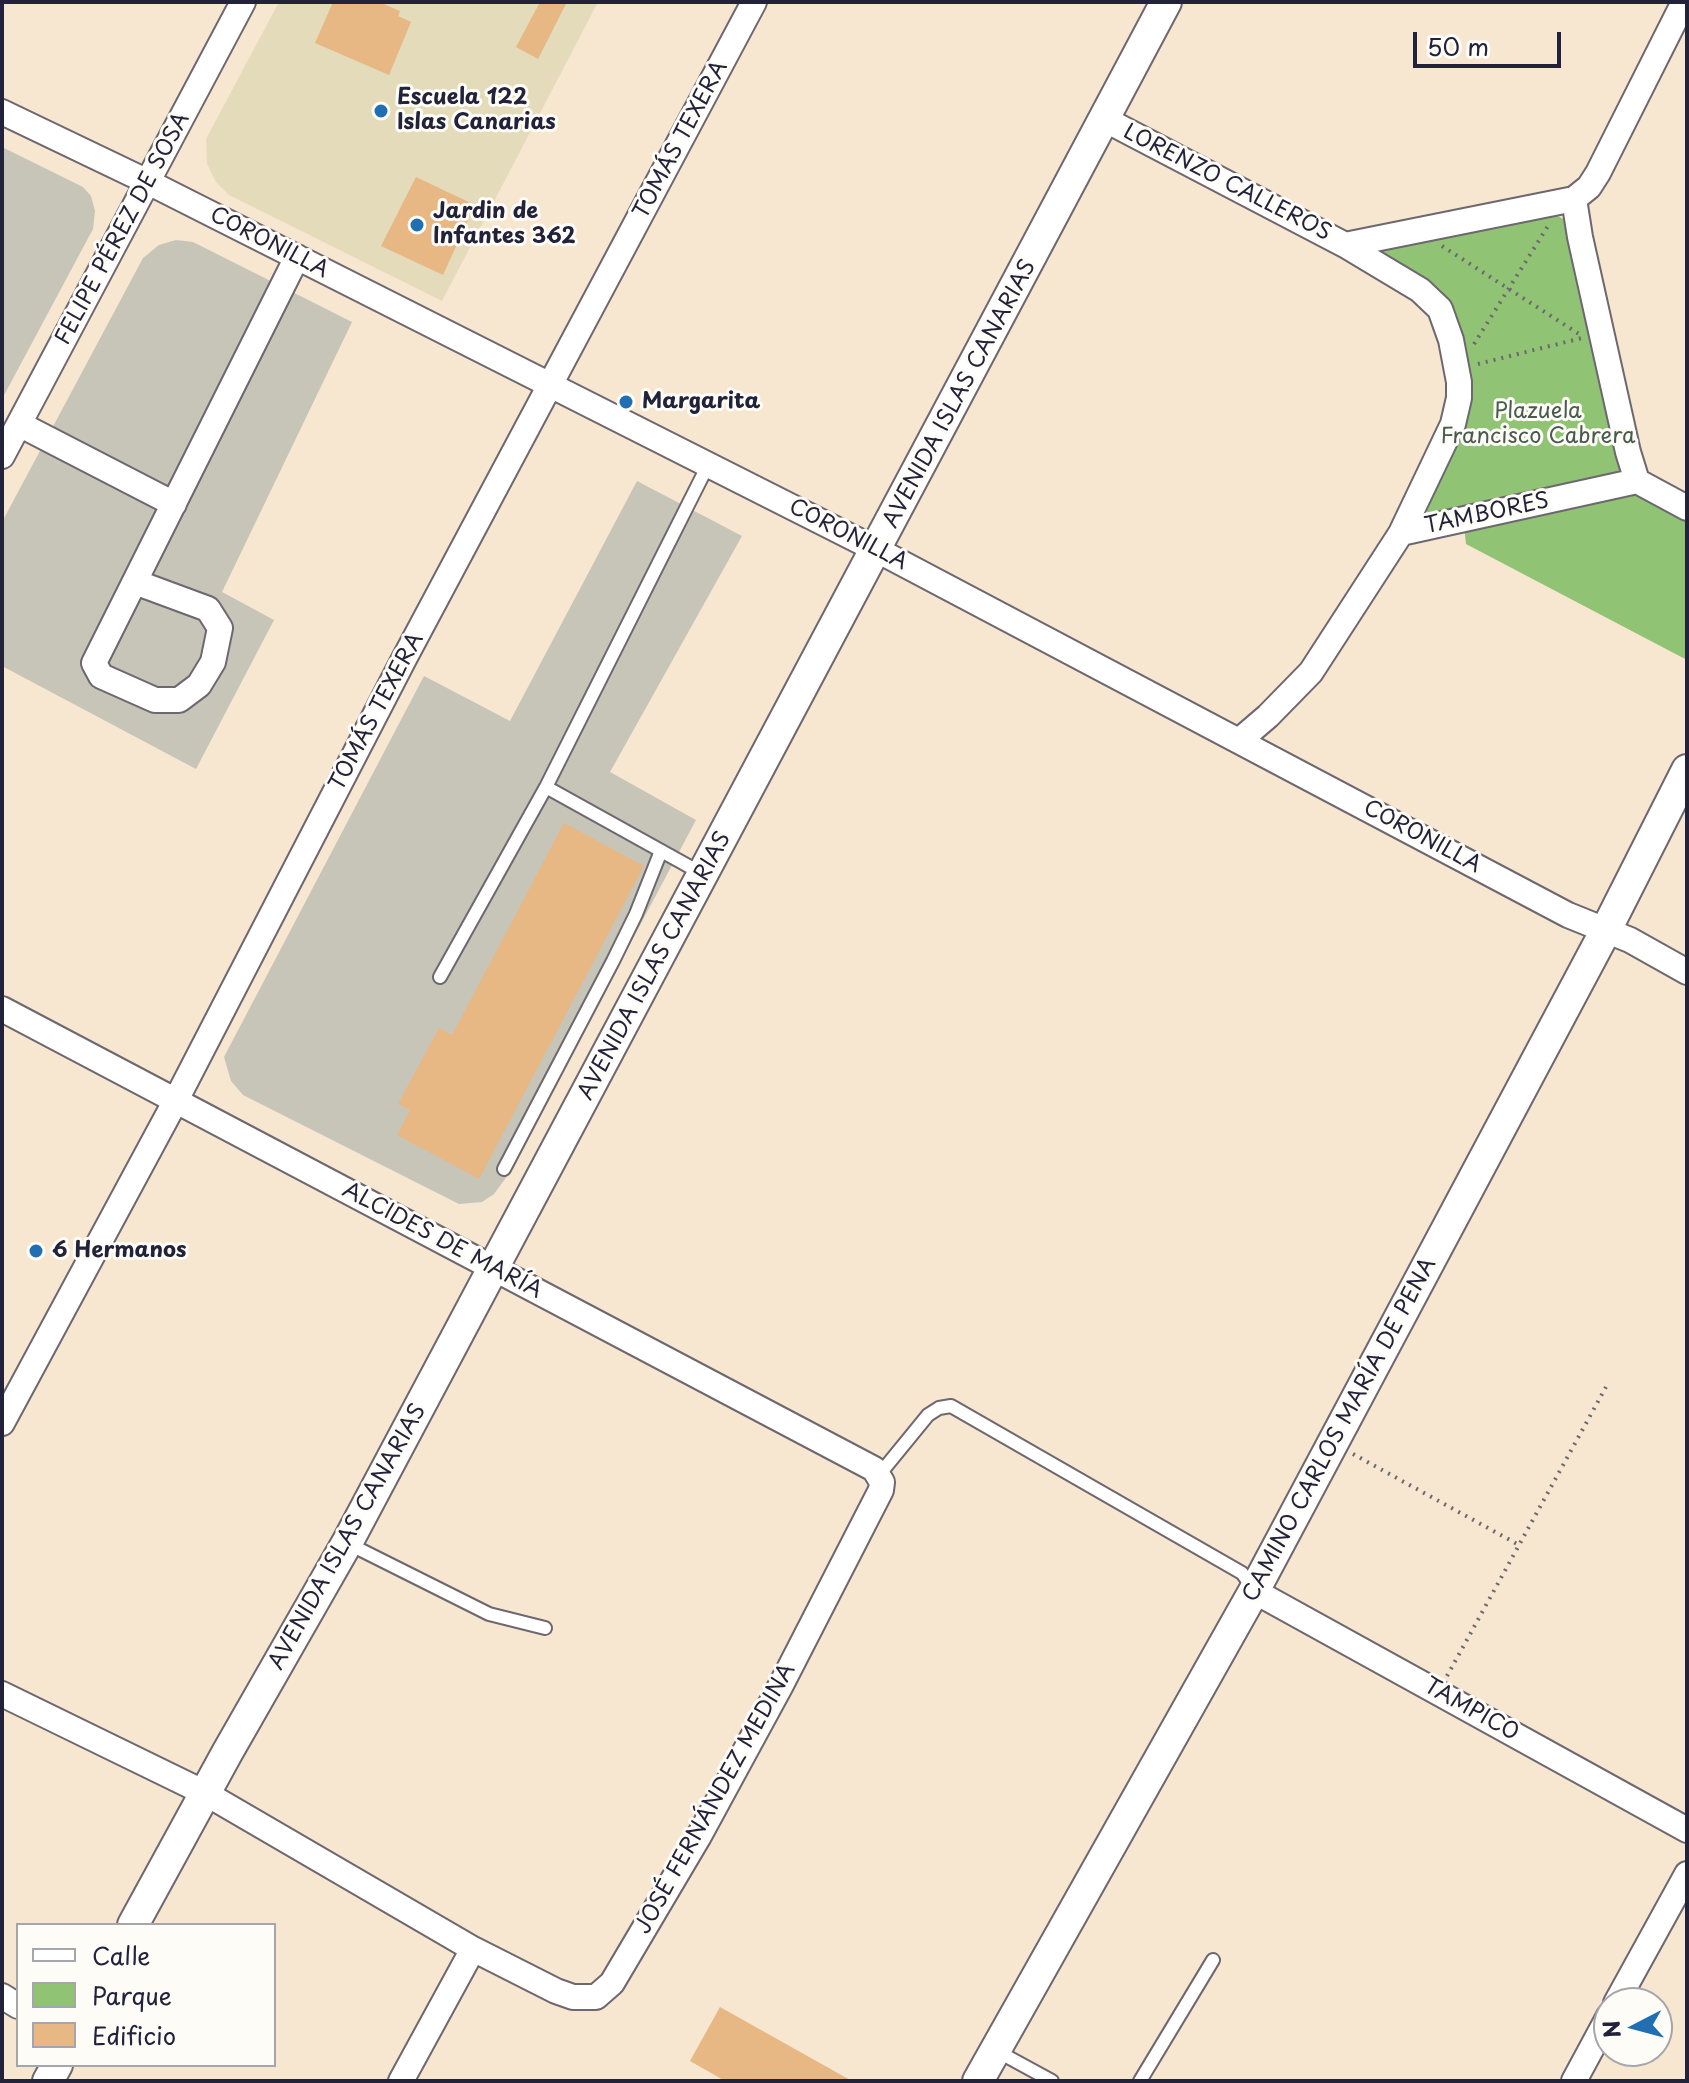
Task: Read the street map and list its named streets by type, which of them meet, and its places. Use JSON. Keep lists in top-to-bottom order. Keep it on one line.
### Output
{"streets":{"street":["TOMÁS TEXERA","LORENZO CALLEROS","FELIPE PÉREZ DE SOSA","CORONILLA","AVENIDA ISLAS CANARIAS","TAMBORES","ALCIDES DE MARÍA","CAMINO CARLOS MARÍA DE PENA","TAMPICO","JOSÉ FERNÁNDEZ MEDINA"]},"crossings":[["TOMÁS TEXERA","CORONILLA"],["TOMÁS TEXERA","ALCIDES DE MARÍA"],["LORENZO CALLEROS","AVENIDA ISLAS CANARIAS"],["LORENZO CALLEROS","TAMBORES"],["FELIPE PÉREZ DE SOSA","CORONILLA"],["CORONILLA","AVENIDA ISLAS CANARIAS"],["CORONILLA","CAMINO CARLOS MARÍA DE PENA"],["AVENIDA ISLAS CANARIAS","ALCIDES DE MARÍA"],["AVENIDA ISLAS CANARIAS","JOSÉ FERNÁNDEZ MEDINA"],["ALCIDES DE MARÍA","JOSÉ FERNÁNDEZ MEDINA"],["CAMINO CARLOS MARÍA DE PENA","TAMPICO"]],"parks":["Plazuela Francisco Cabrera"],"places":["Escuela 122 Islas Canarias","Jardin de Infantes 362","Margarita","6 Hermanos"],"legend":["Calle","Parque","Edificio"],"scale_bar":"50 m","north":"left"}
